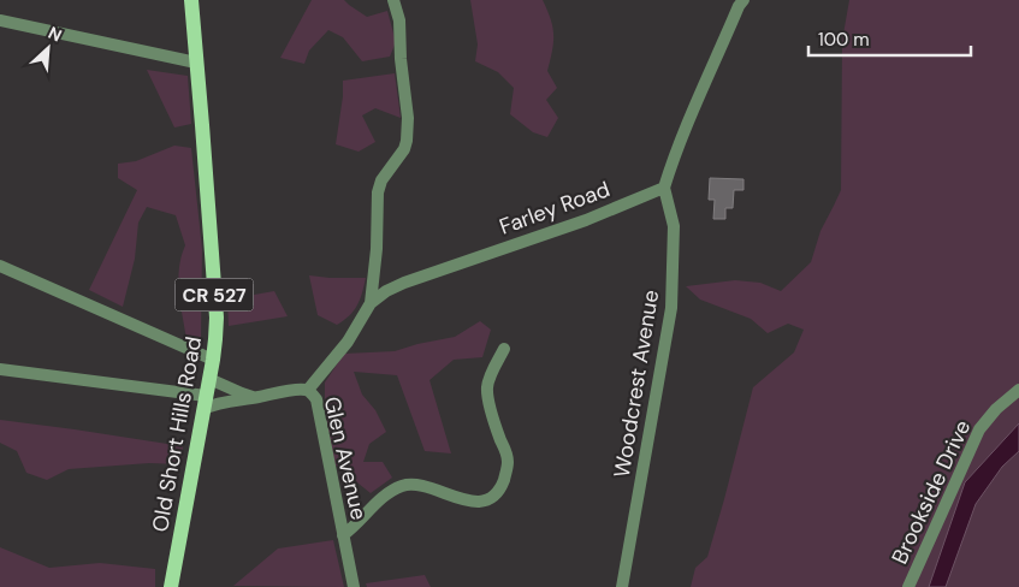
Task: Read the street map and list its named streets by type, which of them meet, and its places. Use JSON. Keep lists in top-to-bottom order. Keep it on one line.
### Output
{"streets":{"main road":["CR 527","Old Short Hills Road"],"street":["Farley Road","Woodcrest Avenue","Glen Avenue","Brookside Drive"]},"crossings":[["Farley Road","Woodcrest Avenue"],["Farley Road","Glen Avenue"],["Old Short Hills Road","Glen Avenue"]],"scale_bar":"100 m","north":"top right"}
